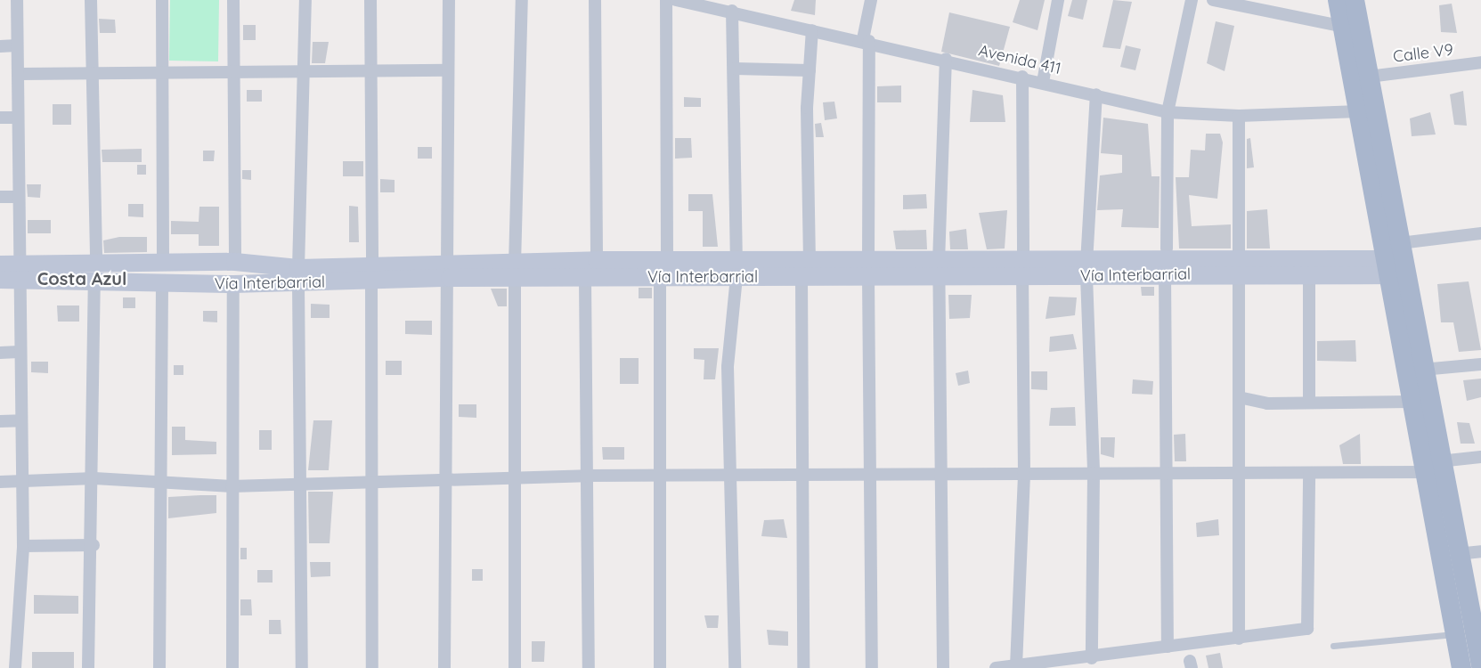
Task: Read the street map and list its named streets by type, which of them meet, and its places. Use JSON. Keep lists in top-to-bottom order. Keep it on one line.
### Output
{"streets":{"main road":["Vía Interbarrial"],"street":["Calle V9","Avenida 411"]},"districts":["Costa Azul"]}
